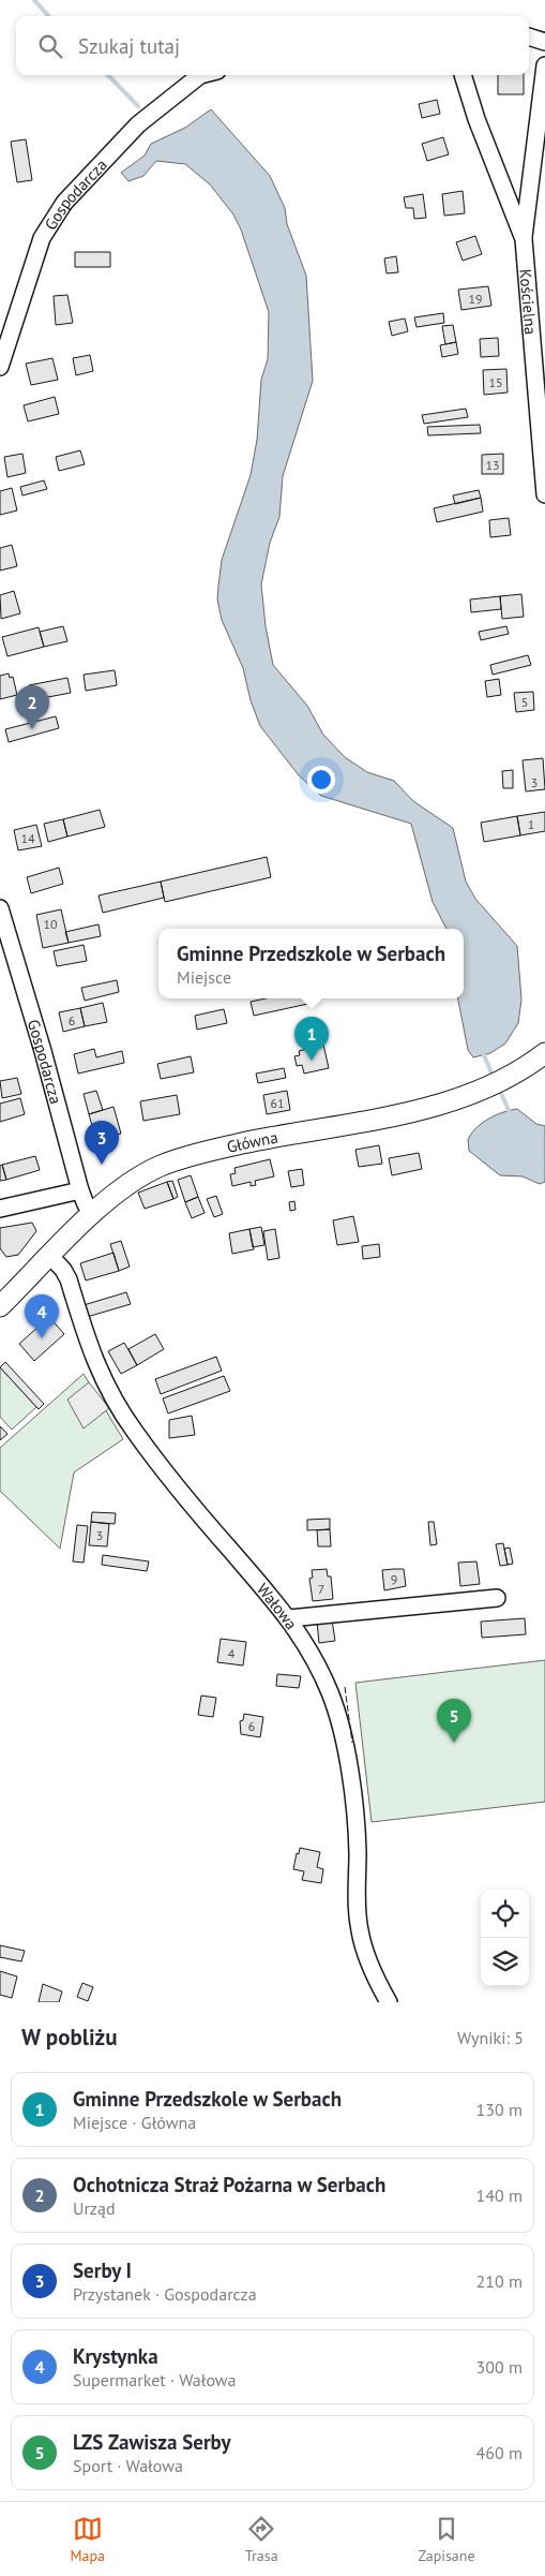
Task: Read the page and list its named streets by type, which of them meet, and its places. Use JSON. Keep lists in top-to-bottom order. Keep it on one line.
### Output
{"streets":{"main road":["Główna"],"street":["Gospodarcza","Kościelna","Wałowa"]},"crossings":[["Gospodarcza","Główna"],["Główna","Wałowa"]],"house_numbers":["19","15","13","5","3","1","14","10","6","61","3","9","7","4","6"],"page":{"search":"Szukaj tutaj","pins":["2","1","3","4","5"],"popup":["Gminne Przedszkole w Serbach","Miejsce"],"heading":["W pobliżu","Wyniki: 5"],"list":[{"mark":"1","name":"Gminne Przedszkole w Serbach","note":"Miejsce · Główna","value":"130 m"},{"mark":"2","name":"Ochotnicza Straż Pożarna w Serbach","note":"Urząd","value":"140 m"},{"mark":"3","name":"Serby I","note":"Przystanek · Gospodarcza","value":"210 m"},{"mark":"4","name":"Krystynka","note":"Supermarket · Wałowa","value":"300 m"},{"mark":"5","name":"LZS Zawisza Serby","note":"Sport · Wałowa","value":"460 m"}],"nav":["Mapa","Trasa","Zapisane"]}}
